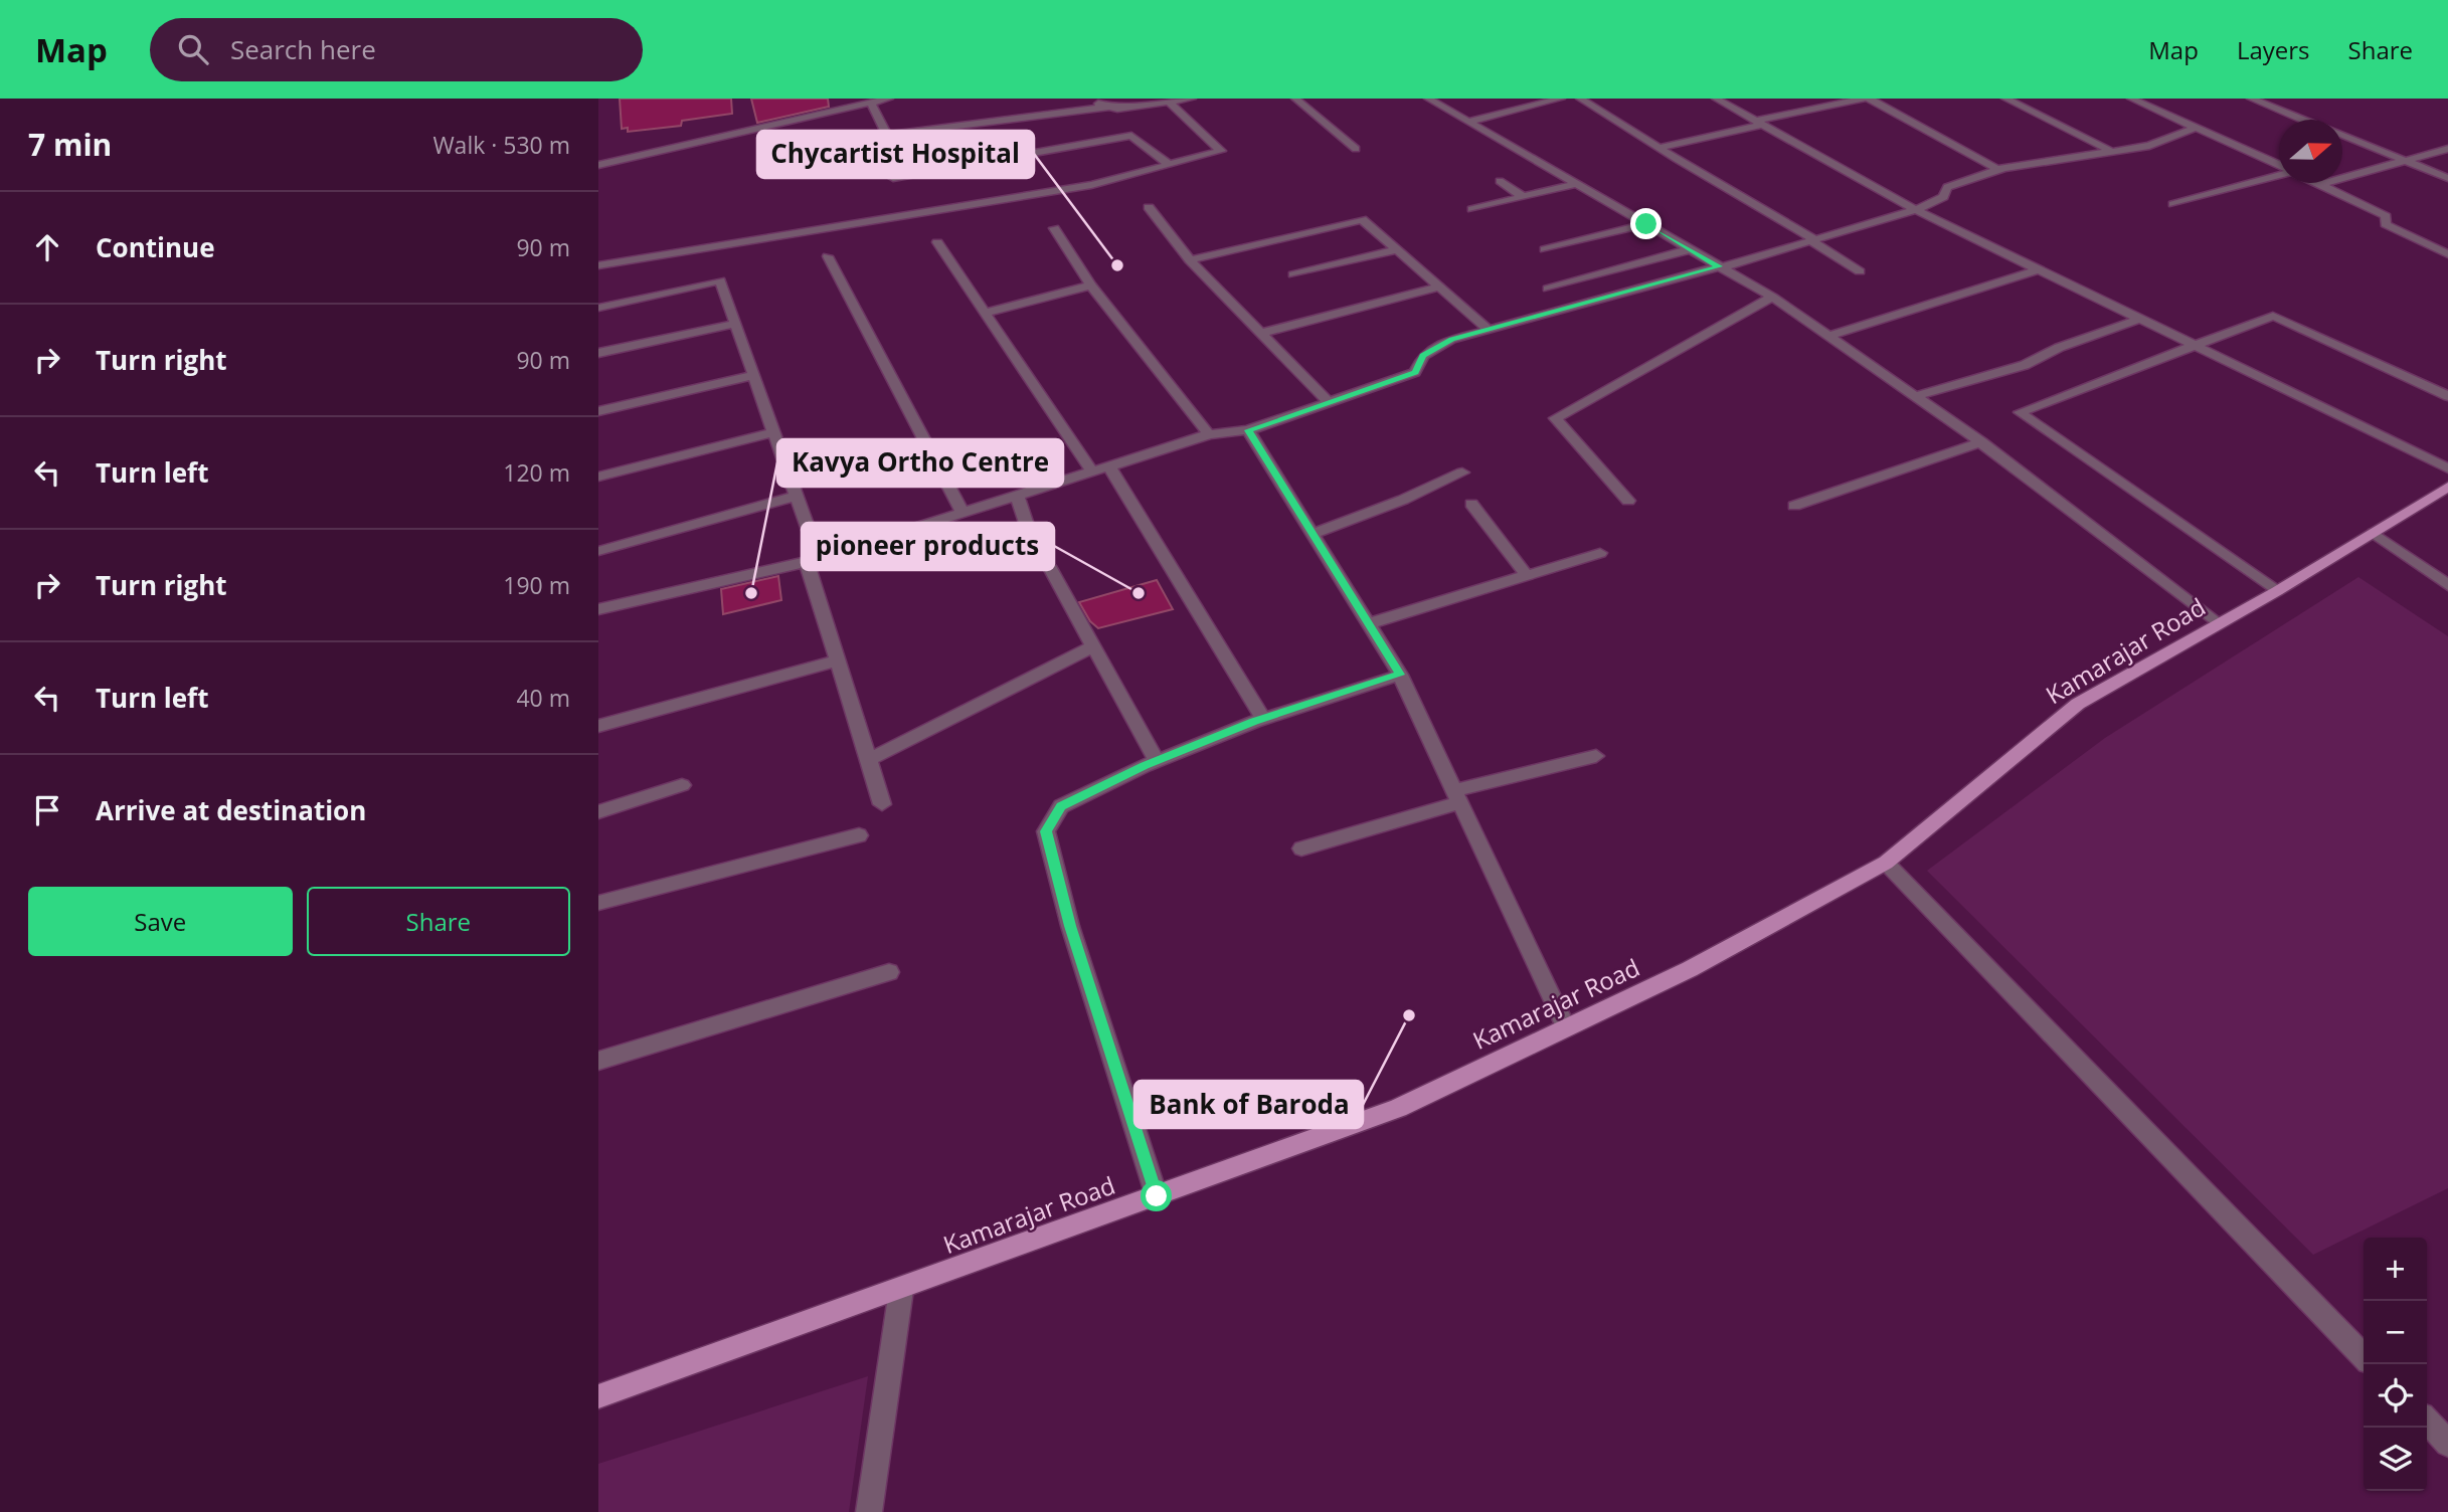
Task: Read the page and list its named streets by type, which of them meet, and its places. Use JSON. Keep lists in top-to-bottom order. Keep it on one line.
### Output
{"streets":{"main road":["Kamarajar Road"]},"places":["Chycartist Hospital","Kavya Ortho Centre","pioneer products","Bank of Baroda"],"north":"right","page":{"header":"Map","search":"Search here","nav":["Map","Layers","Share"],"heading":["7 min","Walk · 530 m"],"list":[["Continue","90 m"],["Turn right","90 m"],["Turn left","120 m"],["Turn right","190 m"],["Turn left","40 m"],"Arrive at destination"],"buttons":["Save","Share"],"map_buttons":["+","−"]}}
